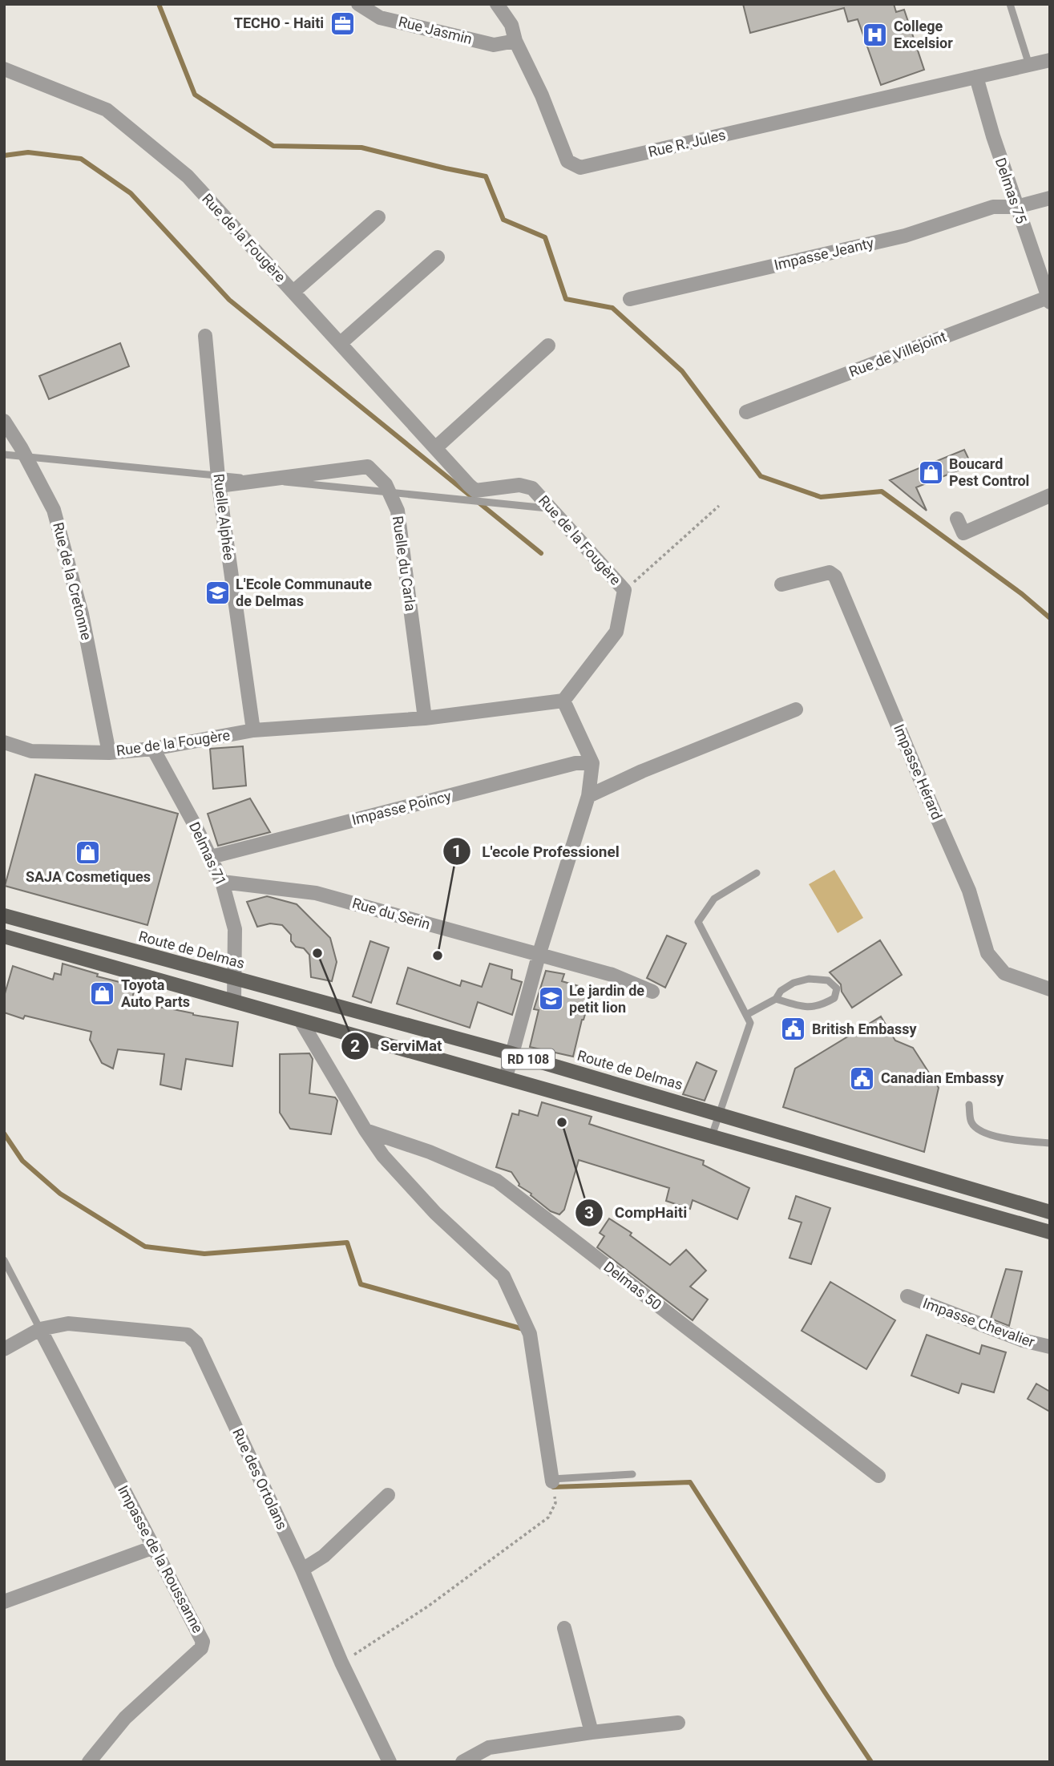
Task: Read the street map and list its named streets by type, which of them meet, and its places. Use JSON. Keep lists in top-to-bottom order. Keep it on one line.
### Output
{"streets":{"main road":["Route de Delmas","RD 108"],"street":["Rue Jasmin","Rue R. Jules","Delmas 75","Rue de la Fougère","Impasse Jeanty","Rue de Villejoint","Ruelle Alphée","Ruelle du Carla","Rue de la Cretonne","Impasse Hérard","Impasse Poincy","Delmas 71","Rue du Serin","Delmas 50","Impasse Chevalier","Rue des Ortolans","Impasse de la Roussanne"]},"crossings":[["Rue Jasmin","Rue R. Jules"],["Rue R. Jules","Delmas 75"],["Delmas 75","Impasse Jeanty"],["Delmas 75","Rue de Villejoint"],["Rue de la Fougère","Ruelle Alphée"],["Rue de la Fougère","Ruelle du Carla"],["Rue de la Fougère","Rue de la Cretonne"],["Rue de la Fougère","Delmas 71"],["Ruelle Alphée","Ruelle du Carla"],["Impasse Poincy","Delmas 71"],["Delmas 71","Rue du Serin"],["Delmas 71","Route de Delmas"],["Delmas 71","RD 108"],["Rue des Ortolans","Impasse de la Roussanne"]],"places":{"office":["TECHO - Haiti"],"hospital":["College Excelsior"],"shop":["Boucard Pest Control","SAJA Cosmetiques","Toyota Auto Parts"],"school or university":["L'Ecole Communaute de Delmas","Le jardin de petit lion"],"other":["ServiMat","L'ecole Professionel","CompHaiti"],"public building":["British Embassy","Canadian Embassy"]}}
